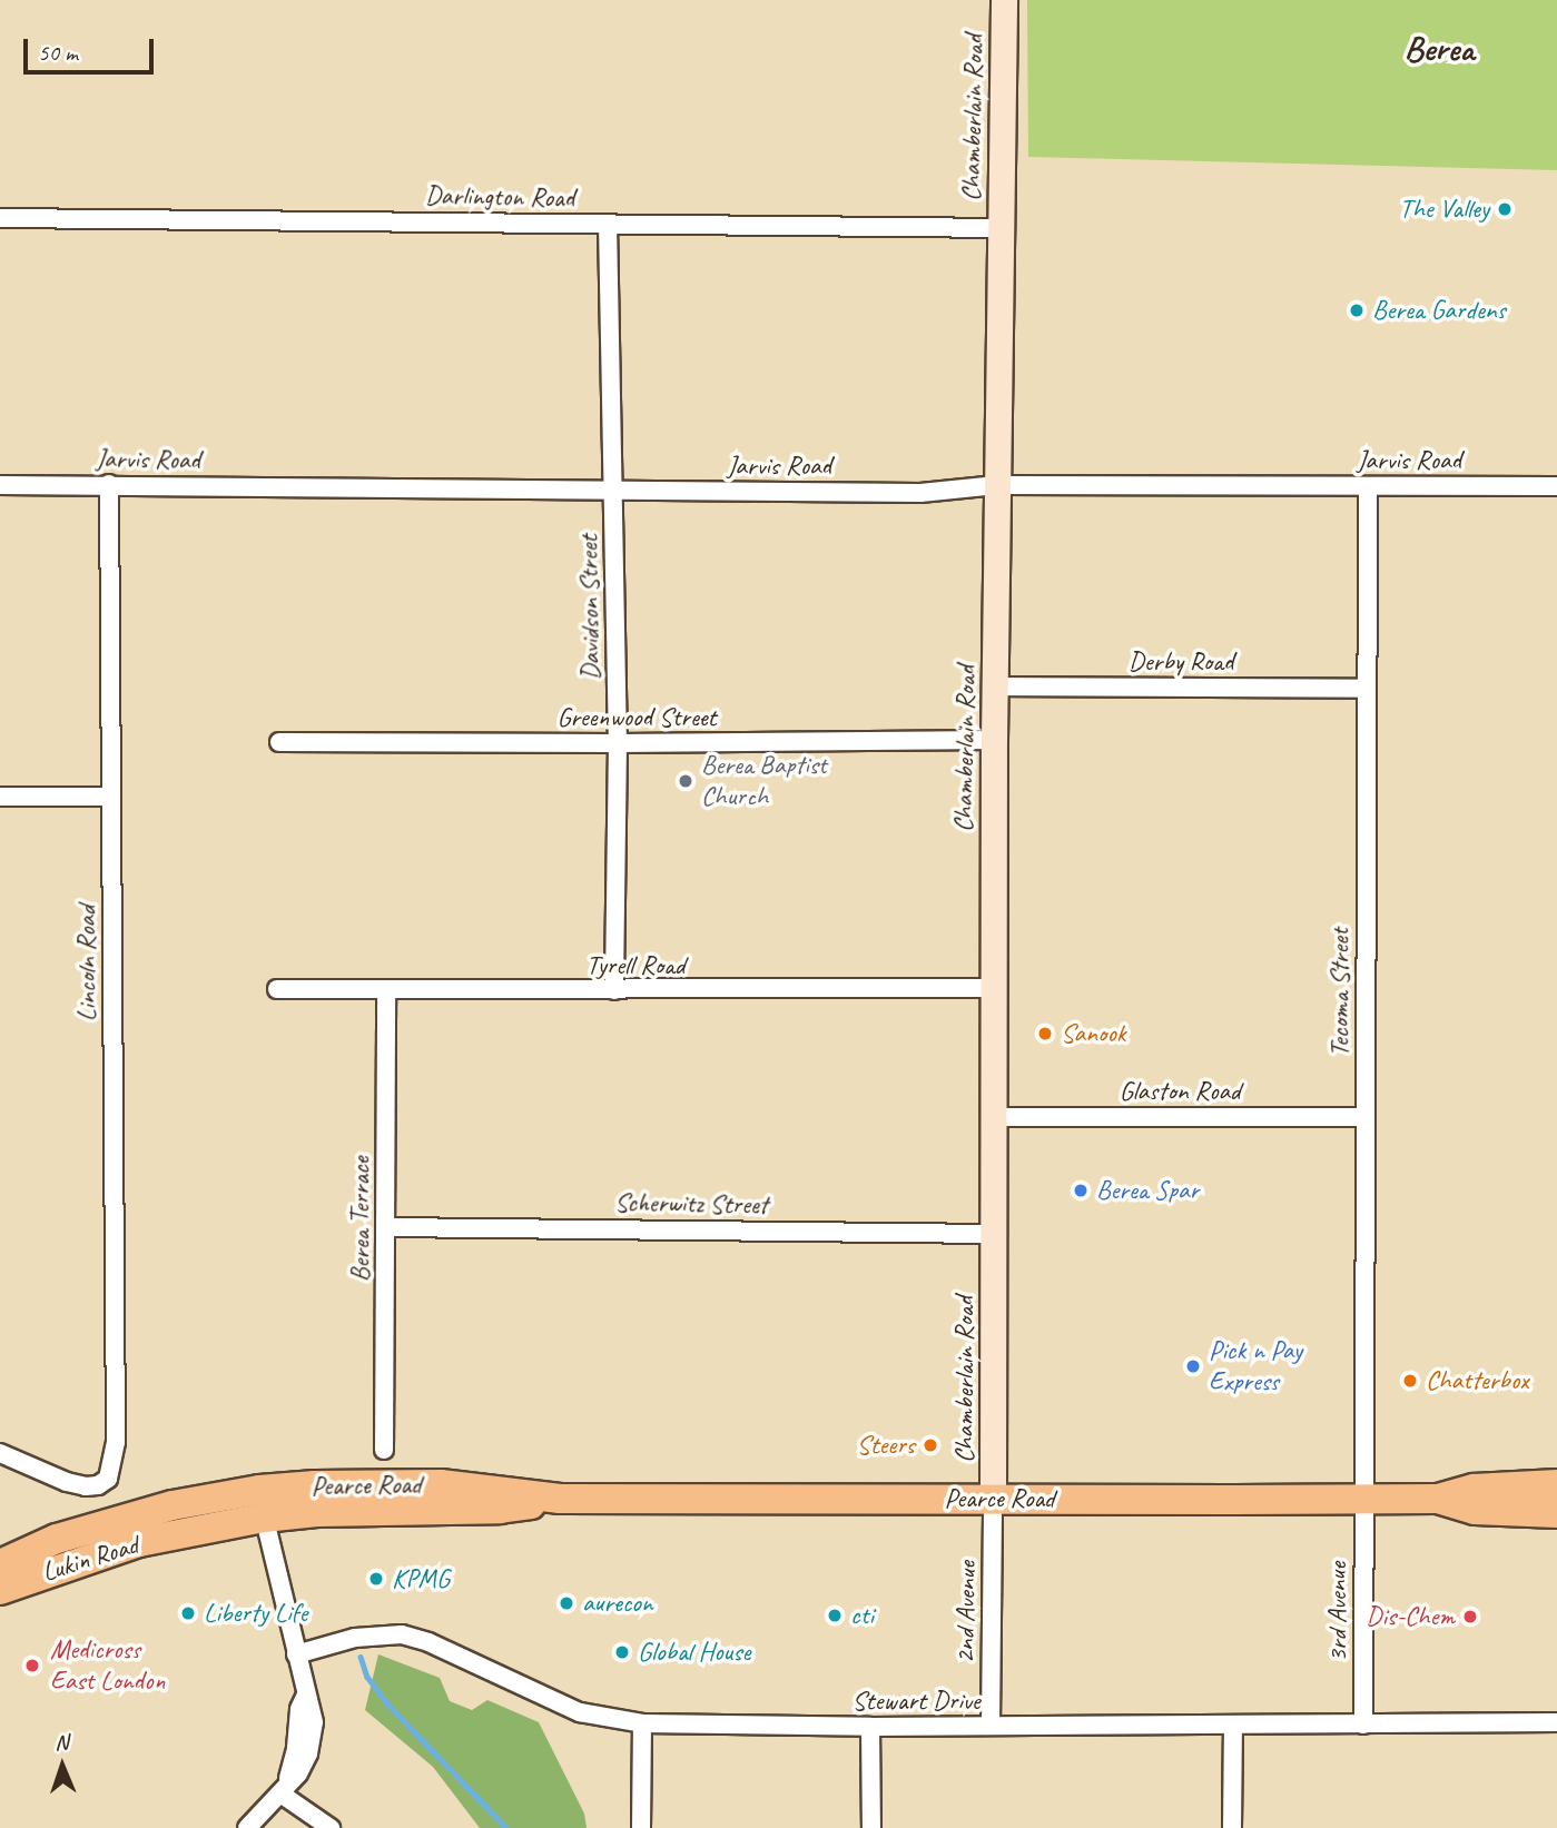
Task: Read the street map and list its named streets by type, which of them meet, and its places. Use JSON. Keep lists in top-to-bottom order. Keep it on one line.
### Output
{"streets":{"main road":["Pearce Road","Lukin Road"],"street":["Chamberlain Road","Darlington Road","Jarvis Road","Davidson Street","Derby Road","Greenwood Street","Lincoln Road","Tyrell Road","Tecoma Street","Glaston Road","Scherwitz Street","Berea Terrace","2nd Avenue","3rd Avenue","Stewart Drive"]},"crossings":[["Chamberlain Road","Darlington Road"],["Chamberlain Road","Jarvis Road"],["Chamberlain Road","Derby Road"],["Chamberlain Road","Greenwood Street"],["Chamberlain Road","Tyrell Road"],["Chamberlain Road","Glaston Road"],["Chamberlain Road","Scherwitz Street"],["Chamberlain Road","Pearce Road"],["Chamberlain Road","2nd Avenue"],["Darlington Road","Davidson Street"],["Jarvis Road","Davidson Street"],["Jarvis Road","Lincoln Road"],["Jarvis Road","Tecoma Street"],["Davidson Street","Greenwood Street"],["Davidson Street","Tyrell Road"],["Derby Road","Tecoma Street"],["Tyrell Road","Berea Terrace"],["Tecoma Street","Glaston Road"],["Tecoma Street","Pearce Road"],["Tecoma Street","3rd Avenue"],["Scherwitz Street","Berea Terrace"],["Pearce Road","Lukin Road"],["Pearce Road","2nd Avenue"],["Pearce Road","3rd Avenue"],["2nd Avenue","Stewart Drive"],["3rd Avenue","Stewart Drive"]],"districts":["Berea"],"places":["The Valley","Berea Gardens","Berea Baptist Church","Sanook","Berea Spar","Pick n Pay Express","Chatterbox","Steers","KPMG","aurecon","Liberty Life","cti","Dis-Chem","Global House","Medicross East London"],"scale_bar":"50 m","north":"top"}
